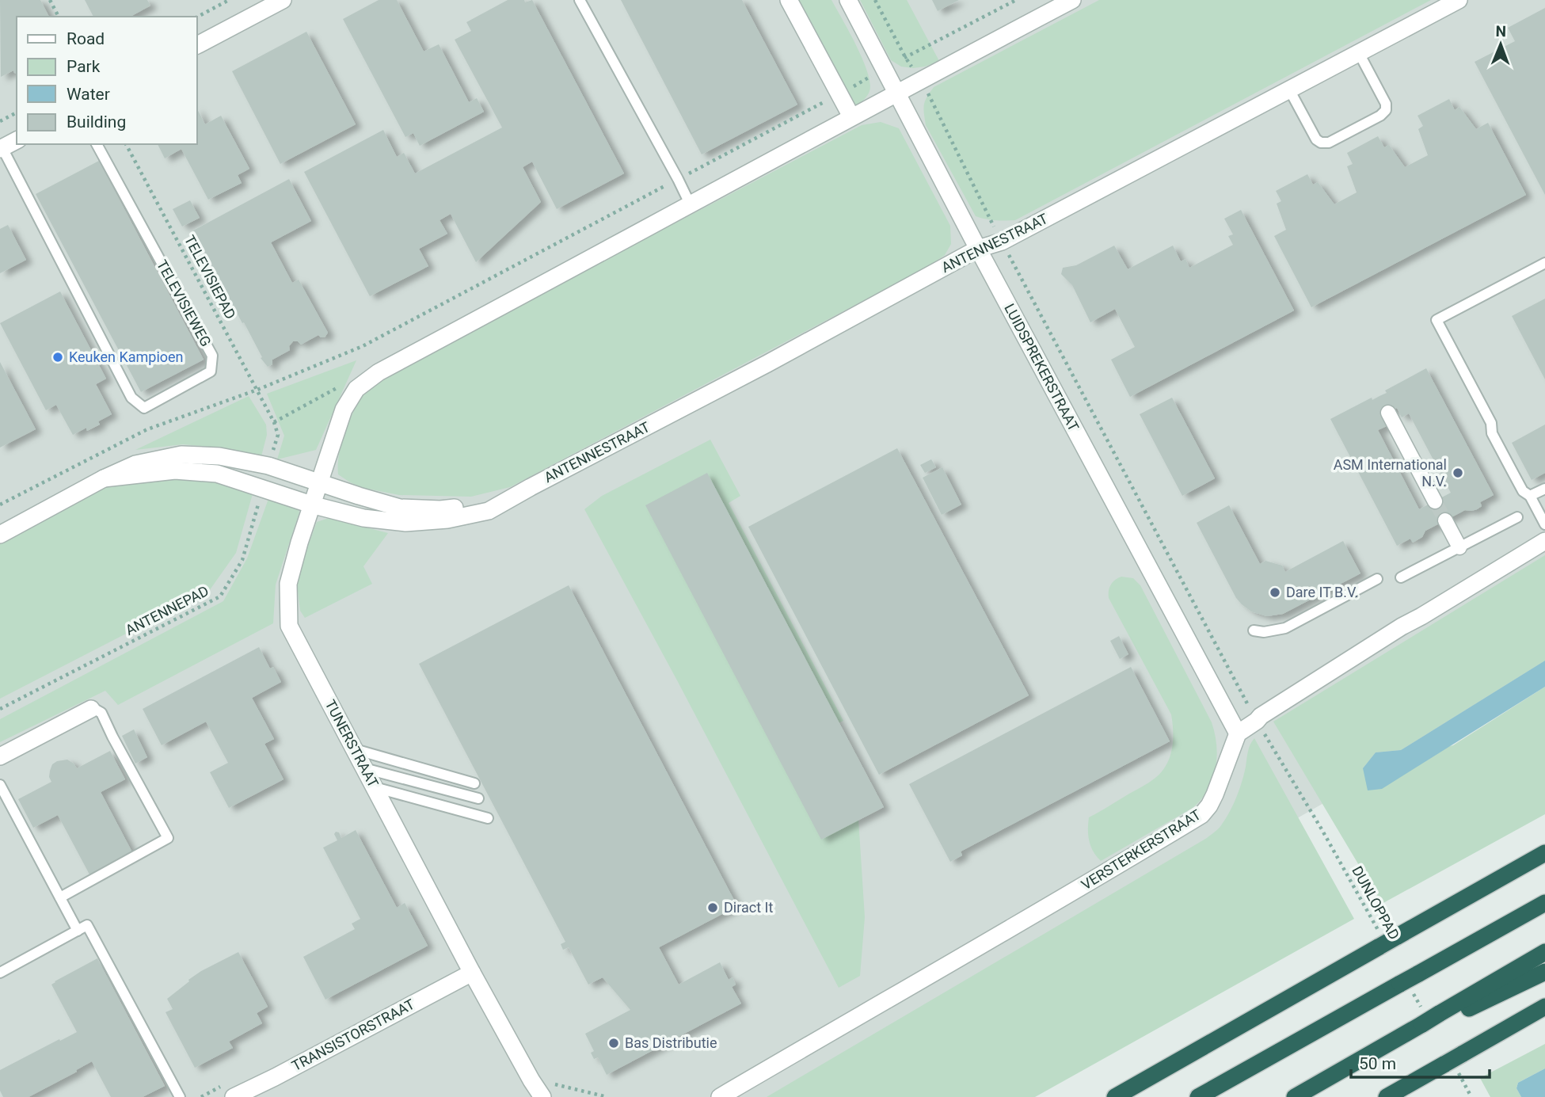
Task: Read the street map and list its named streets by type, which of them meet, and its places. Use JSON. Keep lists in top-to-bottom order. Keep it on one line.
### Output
{"streets":{"street":["ANTENNESTRAAT","TELEVISIEWEG","LUIDSPREKERSTRAAT","TUNERSTRAAT","VERSTERKERSTRAAT","TRANSISTORSTRAAT"],"path":["TELEVISIEPAD","ANTENNEPAD","DUNLOPPAD"]},"crossings":[["ANTENNESTRAAT","TELEVISIEPAD"],["ANTENNESTRAAT","LUIDSPREKERSTRAAT"],["ANTENNESTRAAT","ANTENNEPAD"],["ANTENNESTRAAT","TUNERSTRAAT"],["LUIDSPREKERSTRAAT","VERSTERKERSTRAAT"],["LUIDSPREKERSTRAAT","DUNLOPPAD"],["TUNERSTRAAT","TRANSISTORSTRAAT"]],"places":["Keuken Kampioen","ASM International N.V.","Dare IT B.V.","Diract It","Bas Distributie"],"legend":["Road","Park","Water","Building"],"scale_bar":"50 m","north":"top"}
